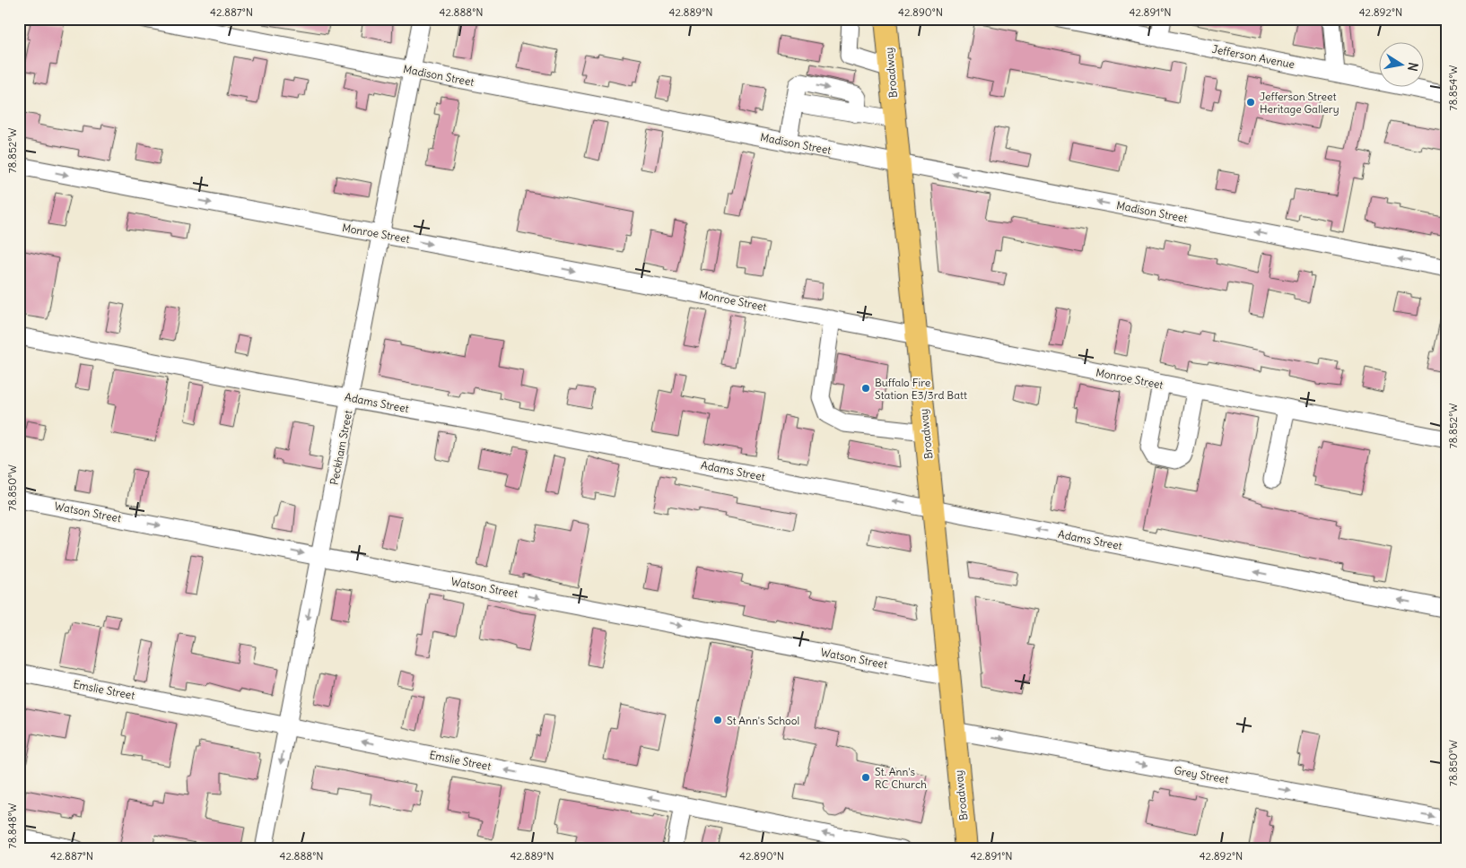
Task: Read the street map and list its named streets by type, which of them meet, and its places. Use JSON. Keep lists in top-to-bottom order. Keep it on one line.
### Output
{"streets":{"main road":["Broadway"],"street":["Jefferson Avenue","Madison Street","Monroe Street","Adams Street","Peckham Street","Watson Street","Emslie Street","Grey Street"]},"crossings":[["Broadway","Madison Street"],["Broadway","Monroe Street"],["Broadway","Adams Street"],["Broadway","Watson Street"],["Broadway","Grey Street"],["Madison Street","Peckham Street"],["Monroe Street","Peckham Street"],["Adams Street","Peckham Street"],["Peckham Street","Watson Street"],["Peckham Street","Emslie Street"]],"one_way":["Madison Street","Monroe Street","Adams Street","Peckham Street","Watson Street","Emslie Street","Grey Street"],"places":["Jefferson Street Heritage Gallery","Buffalo Fire Station E3/3rd Batt","St Ann's School","St. Ann's RC Church"],"north":"right","coordinates":["42.887°N","42.888°N","42.889°N","42.890°N","42.891°N","42.892°N","78.854°W","78.852°W","78.850°W","78.848°W"]}
